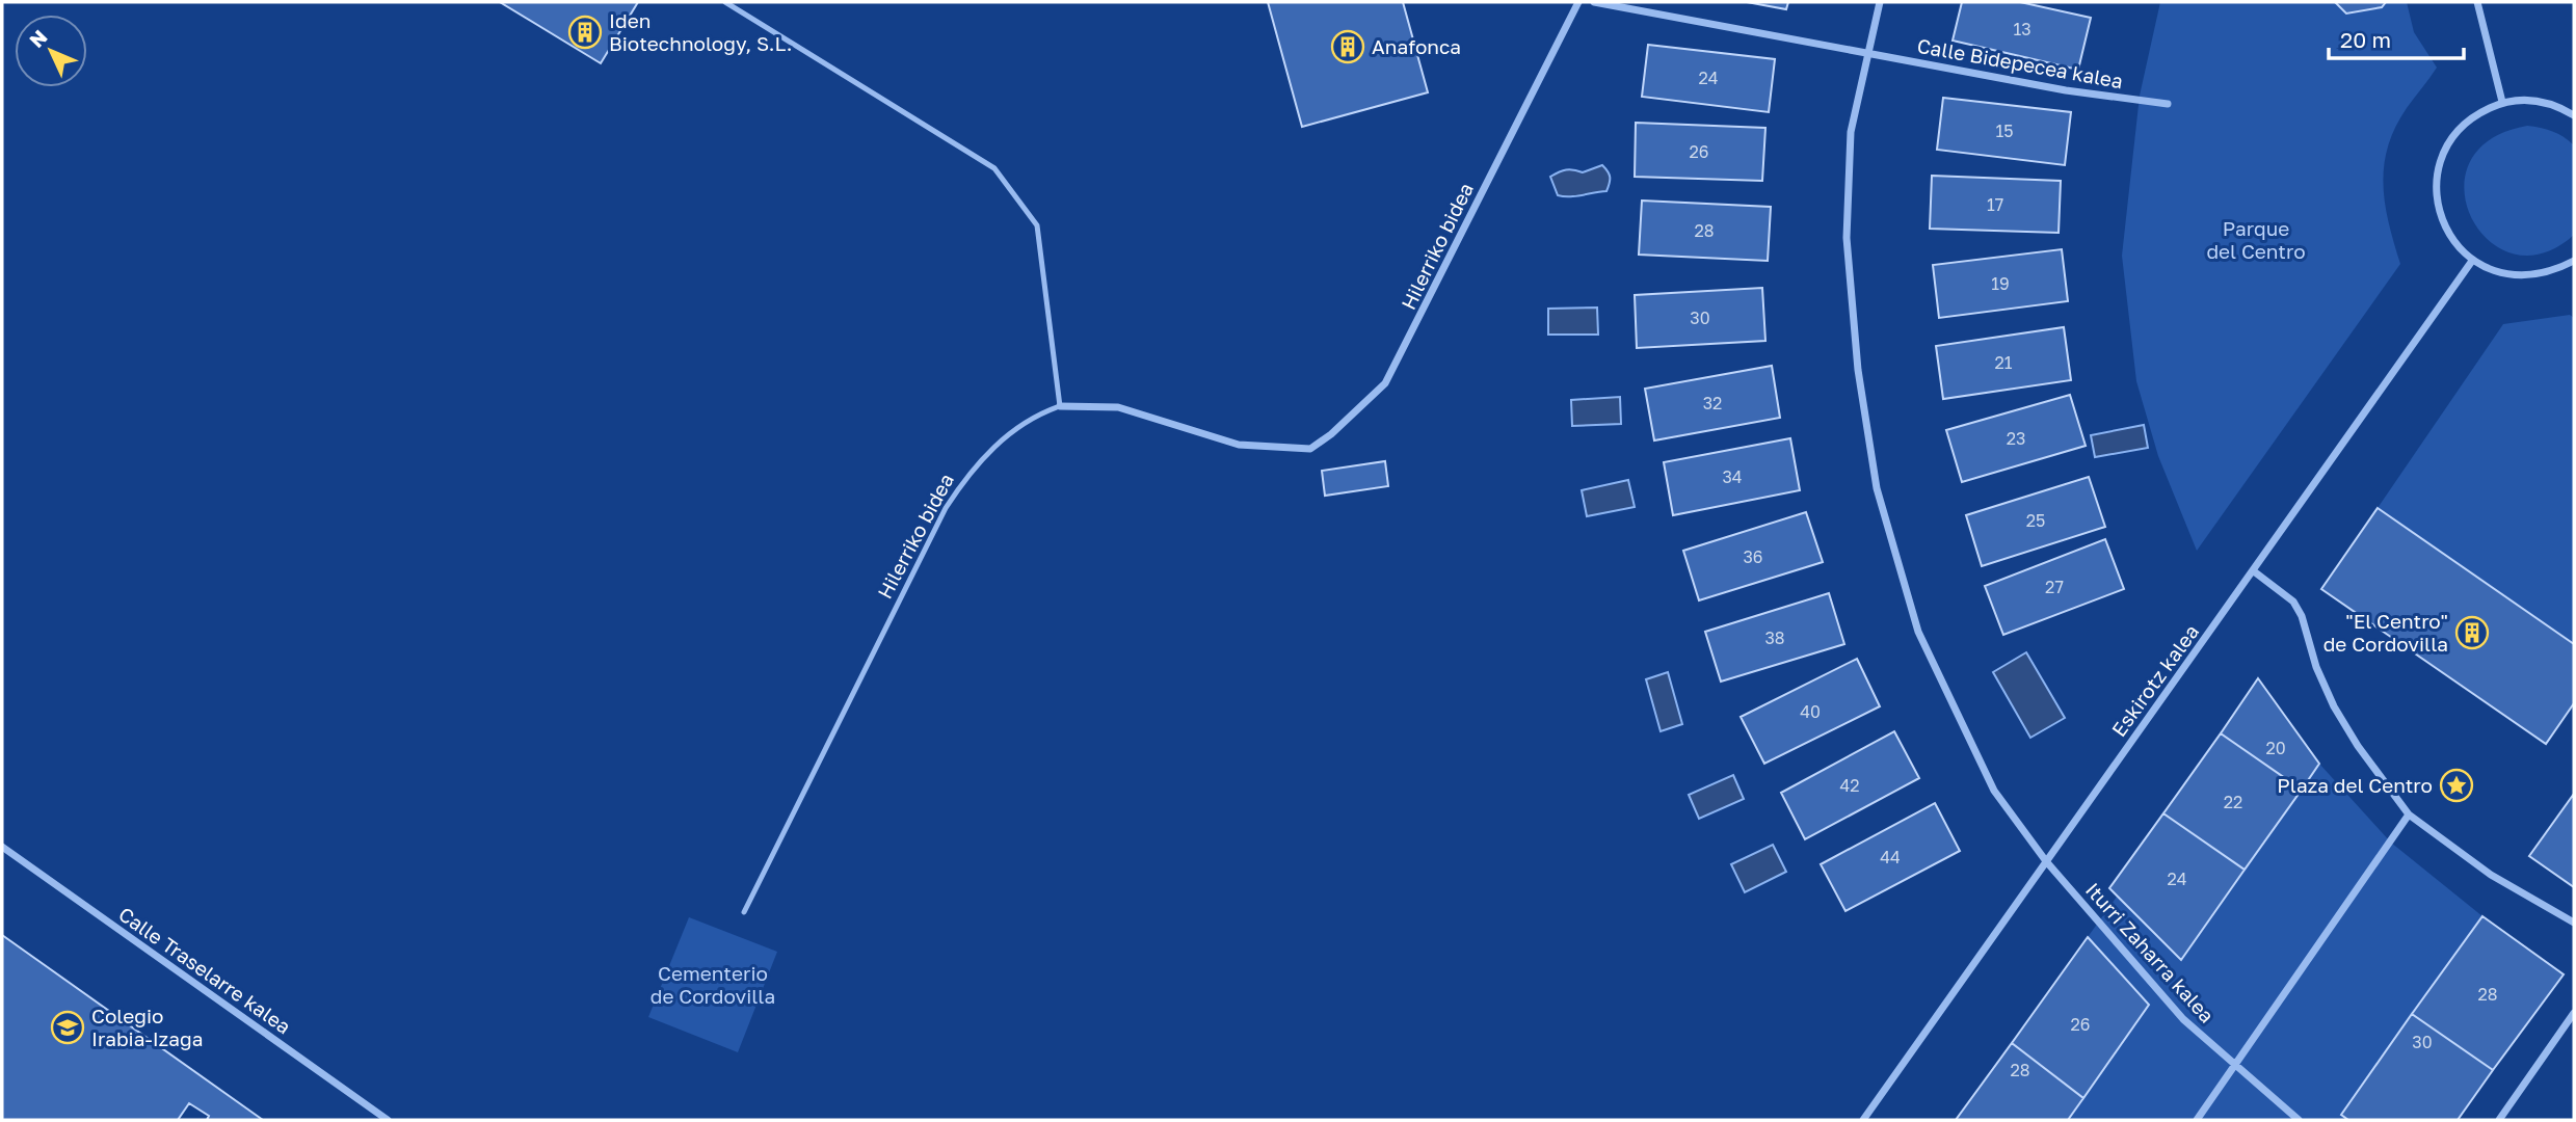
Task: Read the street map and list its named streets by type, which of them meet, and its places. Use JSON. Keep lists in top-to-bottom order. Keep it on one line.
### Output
{"streets":{"street":["Calle Bidepecea kalea","Hilerriko bidea","Eskirotz kalea","Iturri Zaharra kalea","Calle Traselarre kalea"]},"crossings":[["Eskirotz kalea","Iturri Zaharra kalea"]],"parks":["Parque del Centro","Cementerio de Cordovilla"],"places":{"building":["Iden Biotechnology, S.L.","Anafonca","\"El Centro\" de Cordovilla"],"place":["Plaza del Centro"],"school or university":["Colegio Irabia-Izaga"]},"house_numbers":["13","24","15","26","17","28","19","30","21","32","23","34","25","36","27","38","40","20","42","22","44","24","28","26","30","28"],"scale_bar":"20 m","north":"top left"}
